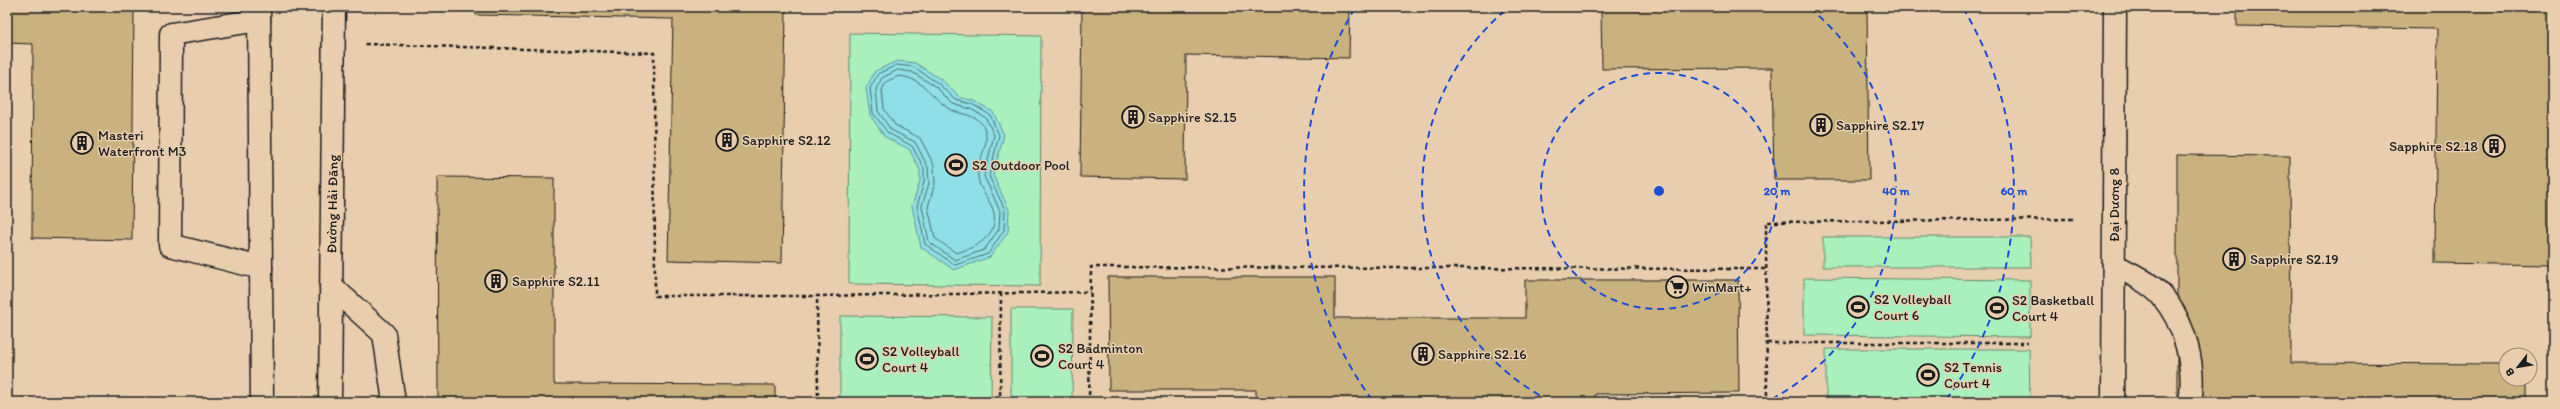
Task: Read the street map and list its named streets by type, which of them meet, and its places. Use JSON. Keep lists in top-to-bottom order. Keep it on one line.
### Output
{"streets":{"street":["Đường Hải Đăng","Đại Dương 8"]},"places":{"building":["Sapphire S2.15","Sapphire S2.17","Sapphire S2.12","Masteri Waterfront M3","Sapphire S2.18","Sapphire S2.19","Sapphire S2.11","Sapphire S2.16"],"sports":["S2 Outdoor Pool","S2 Volleyball Court 6","S2 Basketball Court 4","S2 Badminton Court 4","S2 Volleyball Court 4","S2 Tennis Court 4"],"supermarket":["WinMart+"]},"north":"bottom left","rings":["20 m","40 m","60 m"]}
